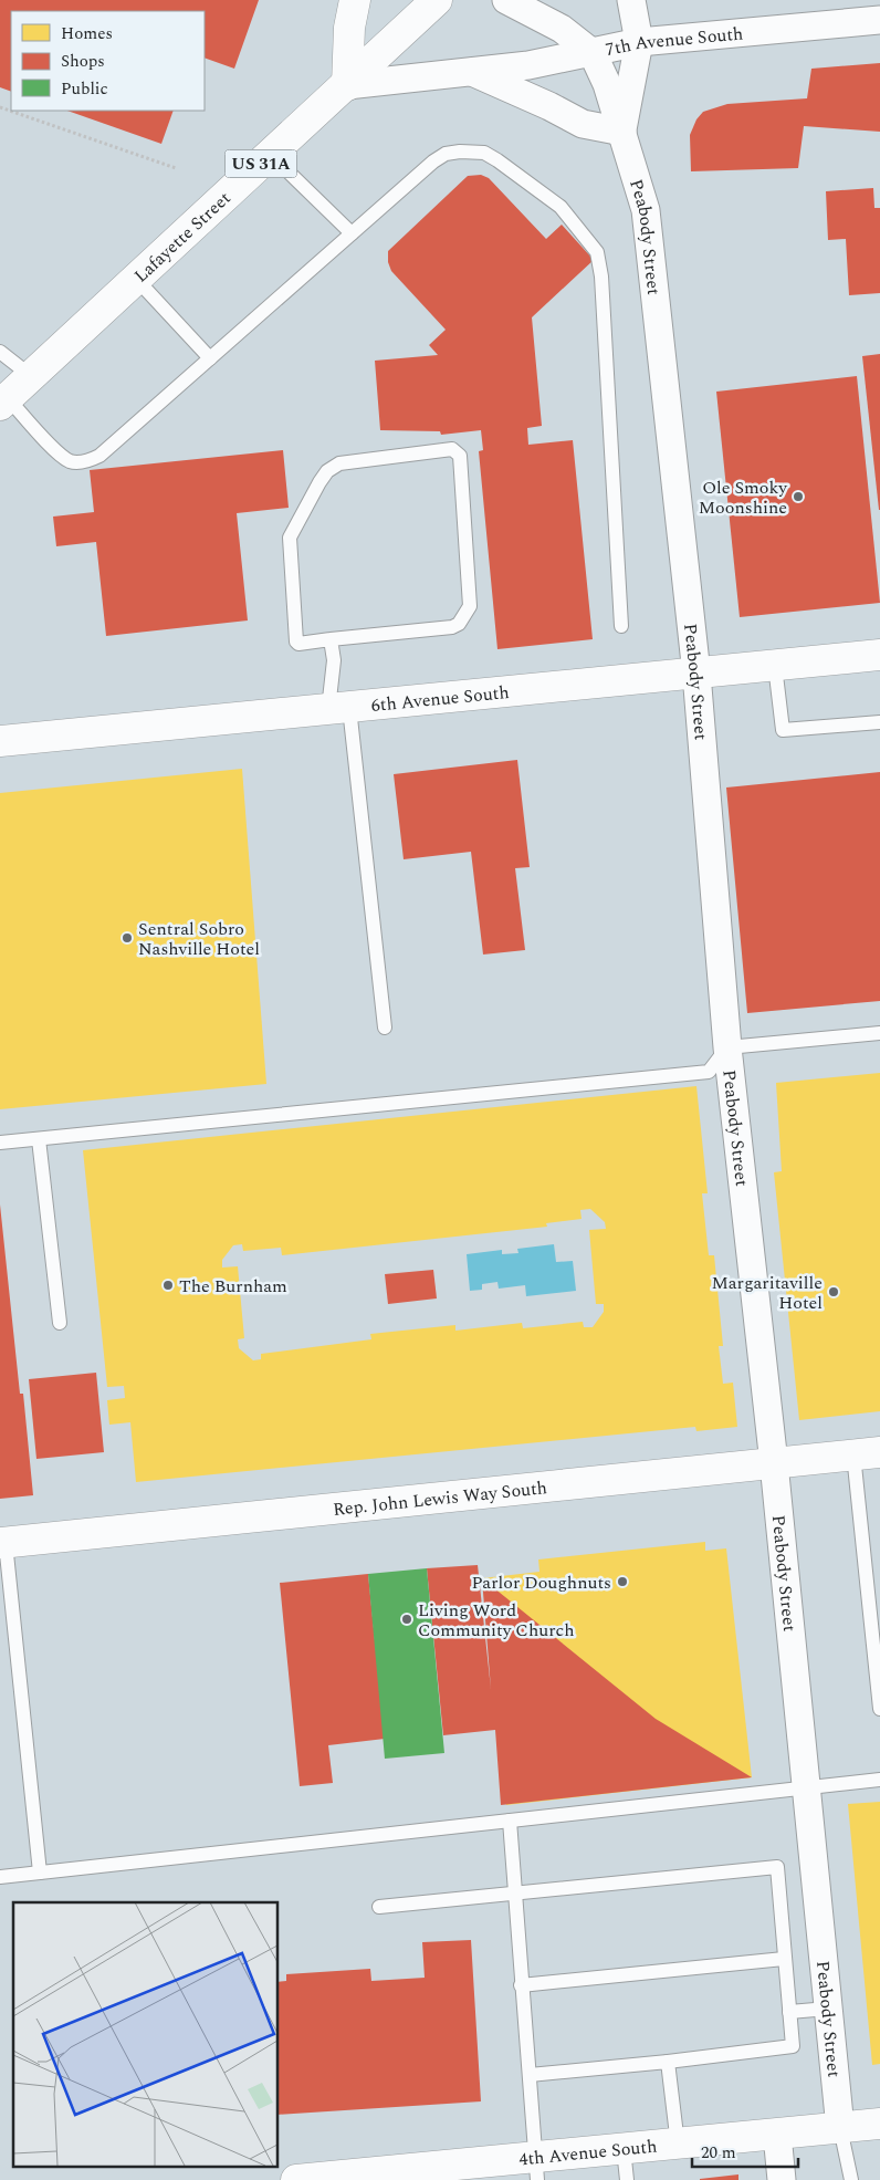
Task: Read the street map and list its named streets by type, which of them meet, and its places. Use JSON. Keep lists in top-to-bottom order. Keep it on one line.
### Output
{"streets":{"street":["7th Avenue South","US 31A","Lafayette Street","Peabody Street","6th Avenue South","Rep. John Lewis Way South","4th Avenue South"]},"crossings":[["7th Avenue South","Peabody Street"],["Peabody Street","6th Avenue South"],["Peabody Street","Rep. John Lewis Way South"],["Peabody Street","4th Avenue South"]],"places":["Ole Smoky Moonshine","Sentral Sobro Nashville Hotel","The Burnham","Margaritaville Hotel","Parlor Doughnuts","Living Word Community Church"],"legend":["Homes","Shops","Public"],"scale_bar":"20 m"}
